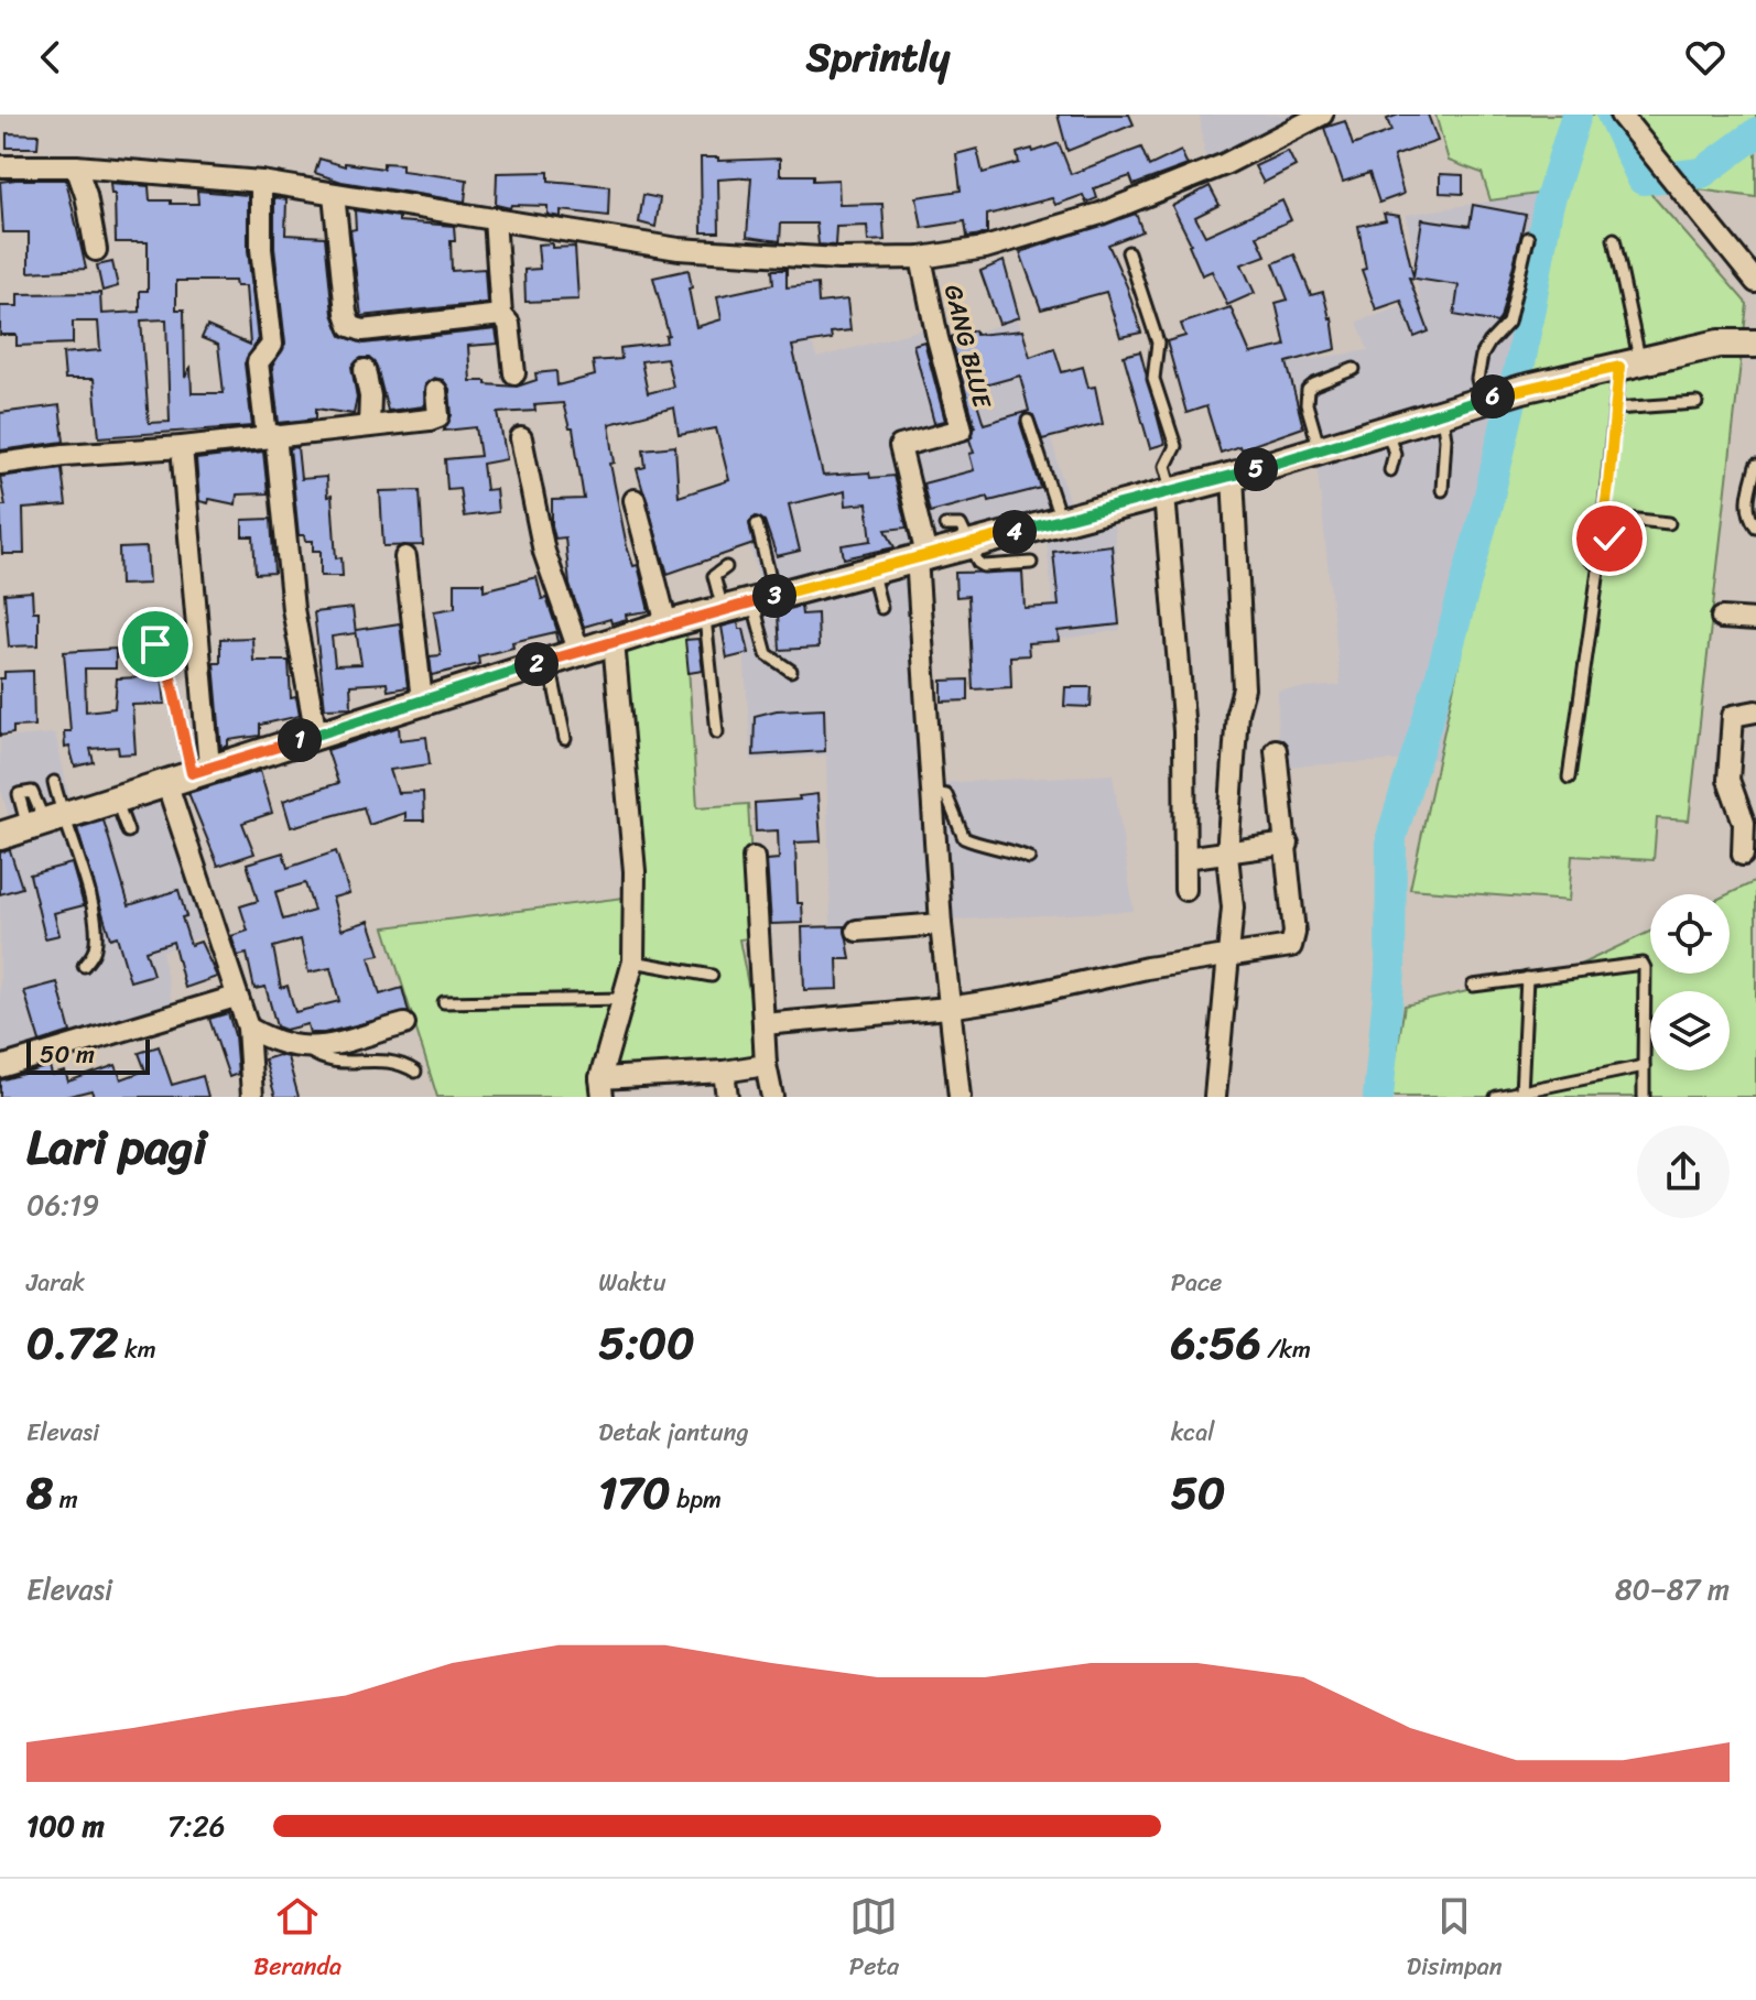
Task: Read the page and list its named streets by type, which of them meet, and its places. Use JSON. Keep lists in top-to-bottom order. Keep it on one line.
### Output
{"streets":{"street":["GANG BLUE"]},"scale_bar":"50 m","page":{"header":"Sprintly","pins":["6","5","4","3","2","1"],"scale":"50 m","heading":["Lari pagi","06:19"],"stats":[["Jarak","0.72 km"],["Waktu","5:00"],["Pace","6:56 /km"],["Elevasi","8 m"],["Detak jantung","170 bpm"],["kcal","50"]],"chart":["Elevasi","80–87 m"],"list":[{"name":"100 m","note":"7:26"}],"tabs":["Beranda","Peta","Disimpan"]}}
